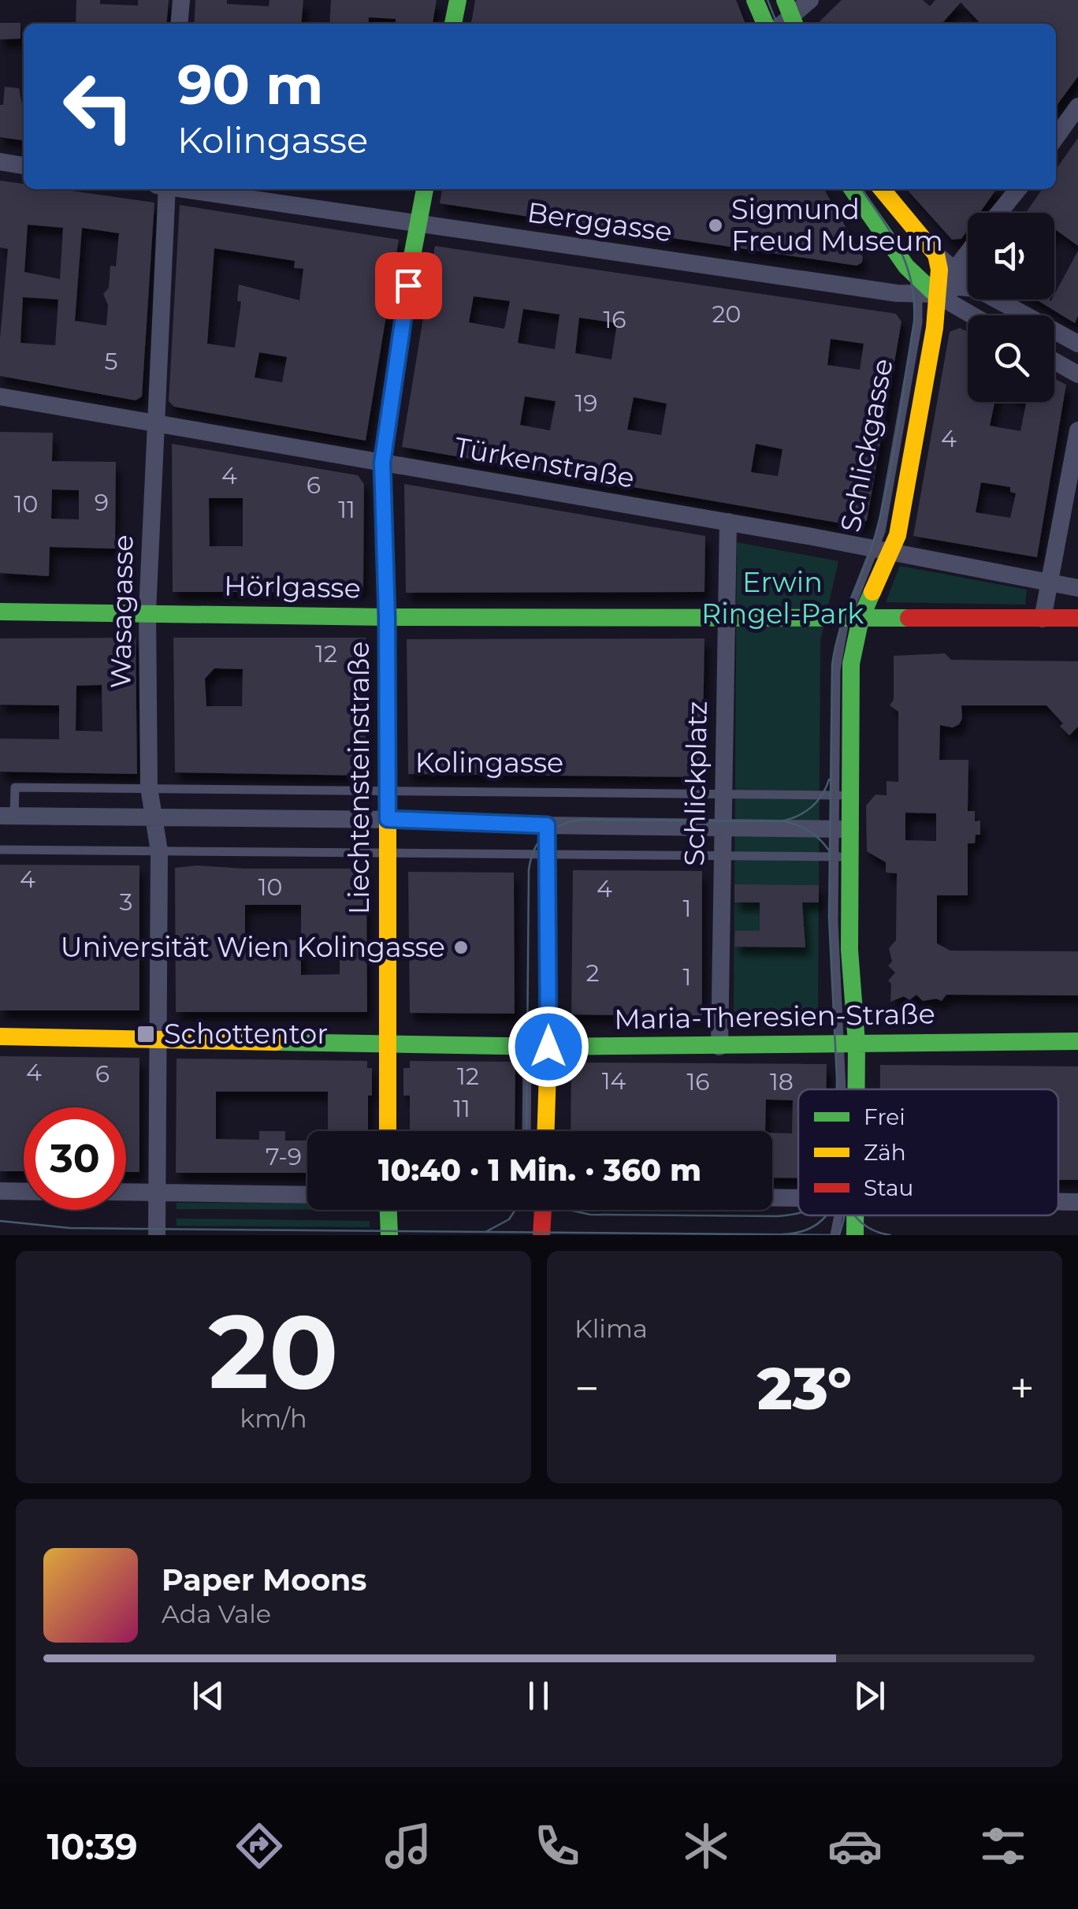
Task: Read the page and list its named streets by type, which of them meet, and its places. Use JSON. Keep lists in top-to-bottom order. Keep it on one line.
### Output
{"streets":{"street":["Berggasse","Schlickgasse","Türkenstraße","Hörlgasse","Wasagasse","Kolingasse","Liechtensteinstraße","Schlickplatz","Maria-Theresien-Straße"]},"crossings":[["Berggasse","Schlickgasse"],["Berggasse","Liechtensteinstraße"],["Schlickgasse","Türkenstraße"],["Türkenstraße","Wasagasse"],["Türkenstraße","Liechtensteinstraße"],["Türkenstraße","Schlickplatz"],["Hörlgasse","Wasagasse"],["Hörlgasse","Liechtensteinstraße"],["Hörlgasse","Schlickplatz"],["Wasagasse","Kolingasse"],["Wasagasse","Maria-Theresien-Straße"],["Kolingasse","Liechtensteinstraße"],["Kolingasse","Schlickplatz"],["Liechtensteinstraße","Maria-Theresien-Straße"],["Schlickplatz","Maria-Theresien-Straße"]],"parks":["Erwin Ringel-Park"],"places":{"other":["Sigmund Freud Museum","Universität Wien Kolingasse"],"transit":["Schottentor"]},"house_numbers":["20","16","5","19","4","4","6","9","10","11","12","4","10","4","3","1","2","1","4","6","12","14","16","18","11","7-9"],"legend":["Frei","Zäh","Stau"],"page":{"turn":["90 m","Kolingasse"],"limit":"30","trip":"10:40 · 1 Min. · 360 m","tile":[["20","km/h"],"Klima"],"heat":["−","23°","+"],"song":["Paper Moons","Ada Vale"],"tabs":"10:39"}}
